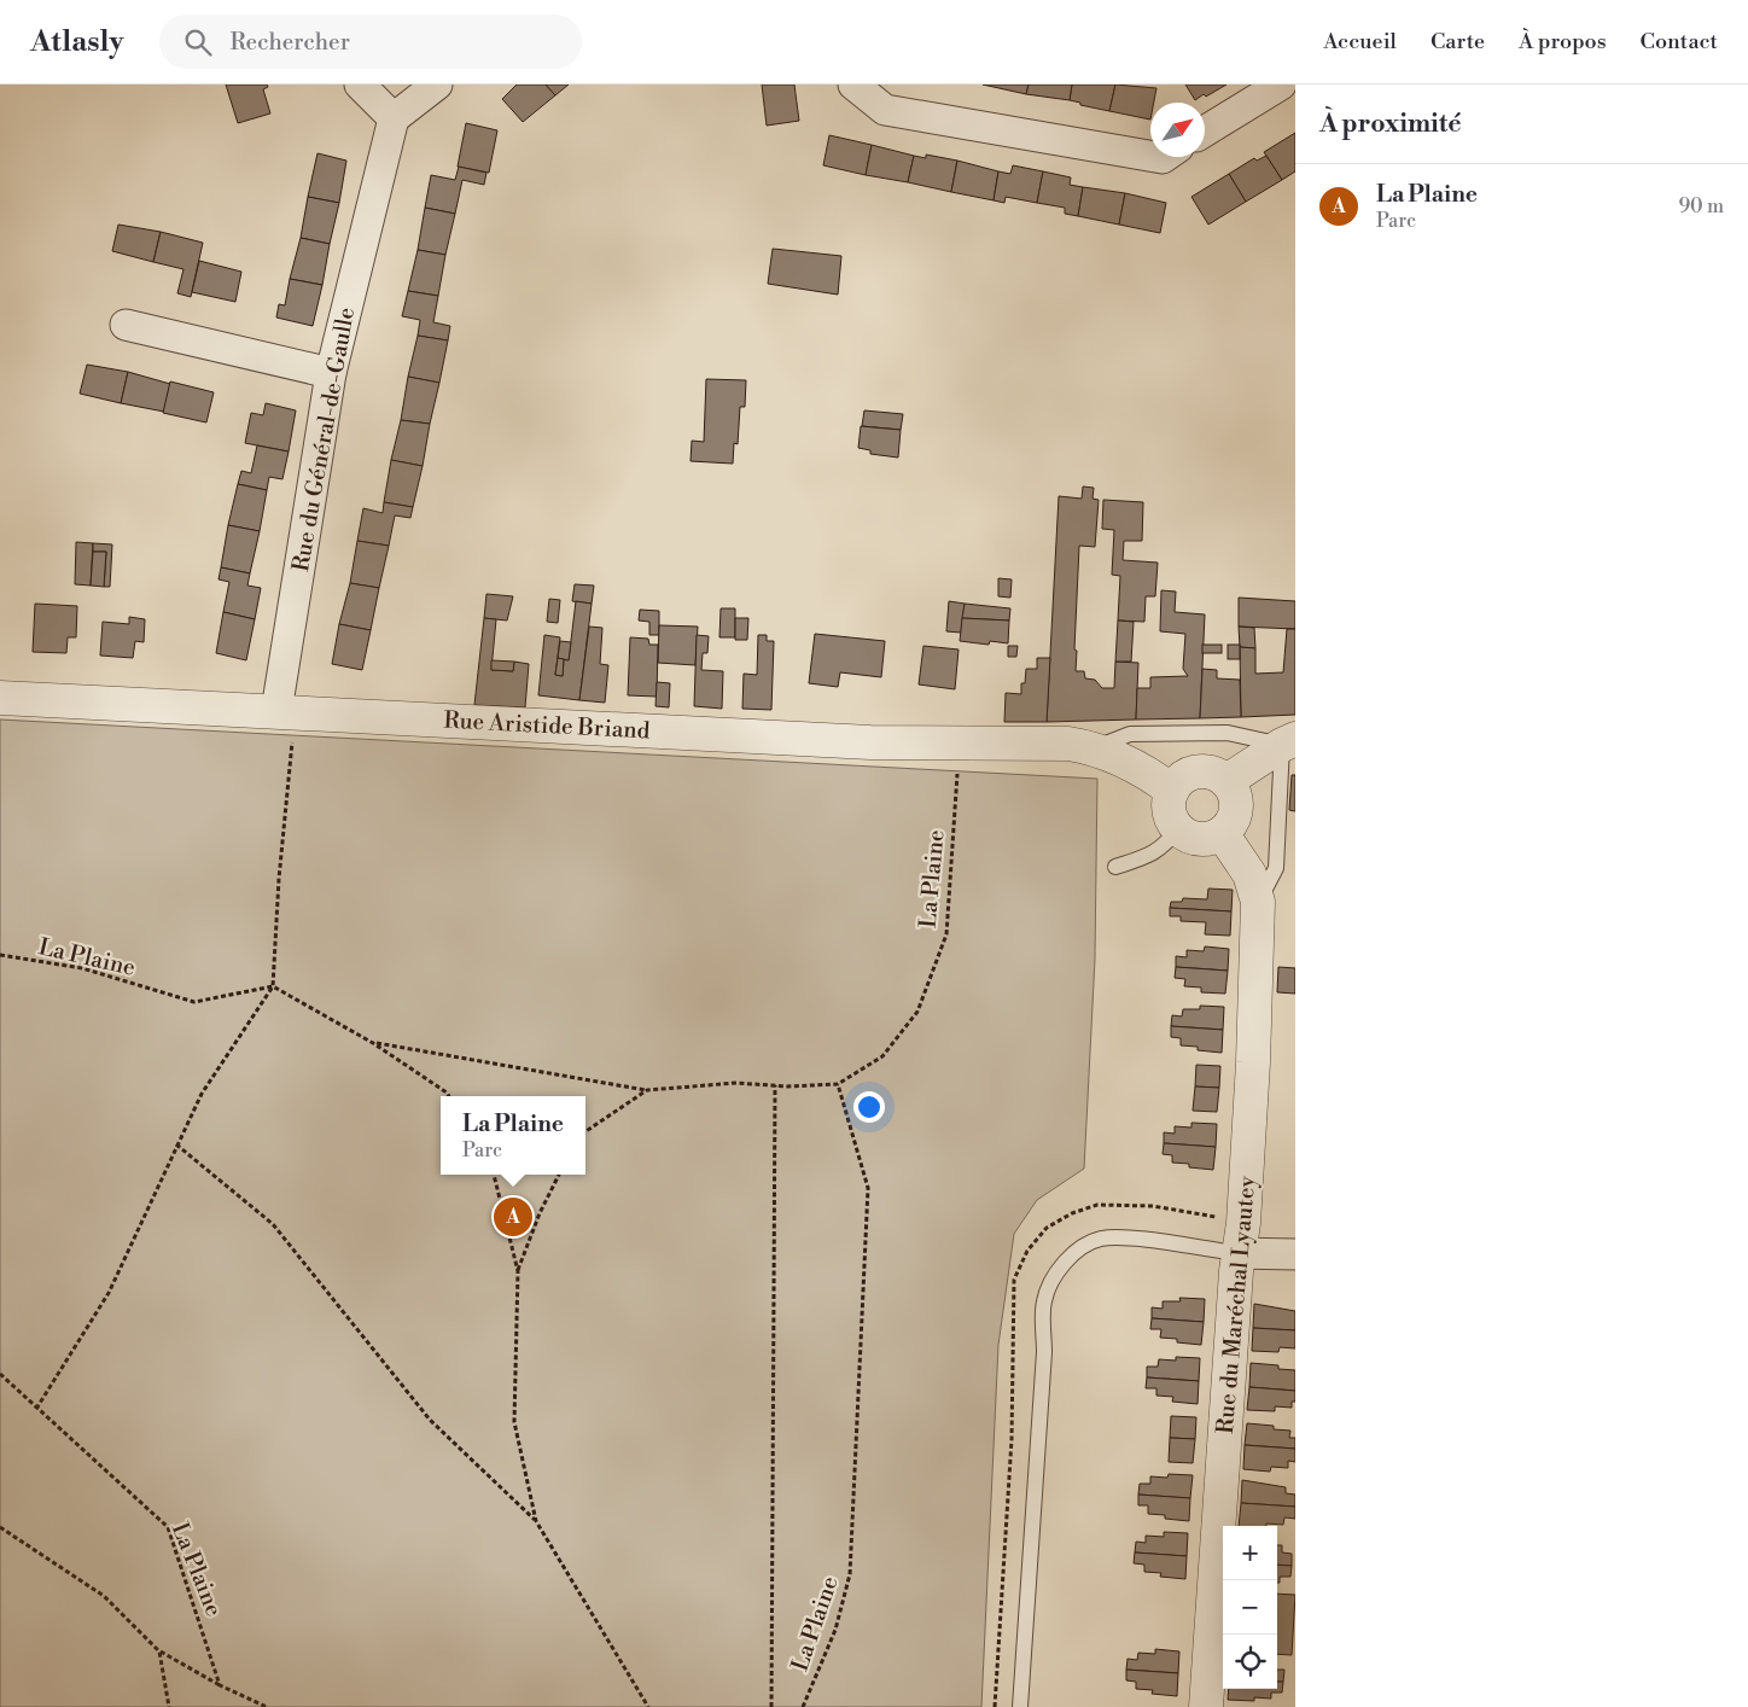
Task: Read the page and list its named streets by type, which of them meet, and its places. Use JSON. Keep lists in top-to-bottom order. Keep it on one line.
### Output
{"streets":{"street":["Rue du Général-de-Gaulle","Rue Aristide Briand","Rue du Maréchal Lyautey"],"path":["La Plaine"]},"crossings":[["Rue du Général-de-Gaulle","Rue Aristide Briand"],["Rue Aristide Briand","La Plaine"],["Rue Aristide Briand","Rue du Maréchal Lyautey"]],"north":"top right","page":{"header":"Atlasly","search":"Rechercher","nav":["Accueil","Carte","À propos","Contact"],"heading":"À proximité","list":[{"mark":"A","name":"La Plaine","note":"Parc","value":"90 m"}],"popup":["La Plaine","Parc"],"pins":"A","map_buttons":["+","−"]}}
